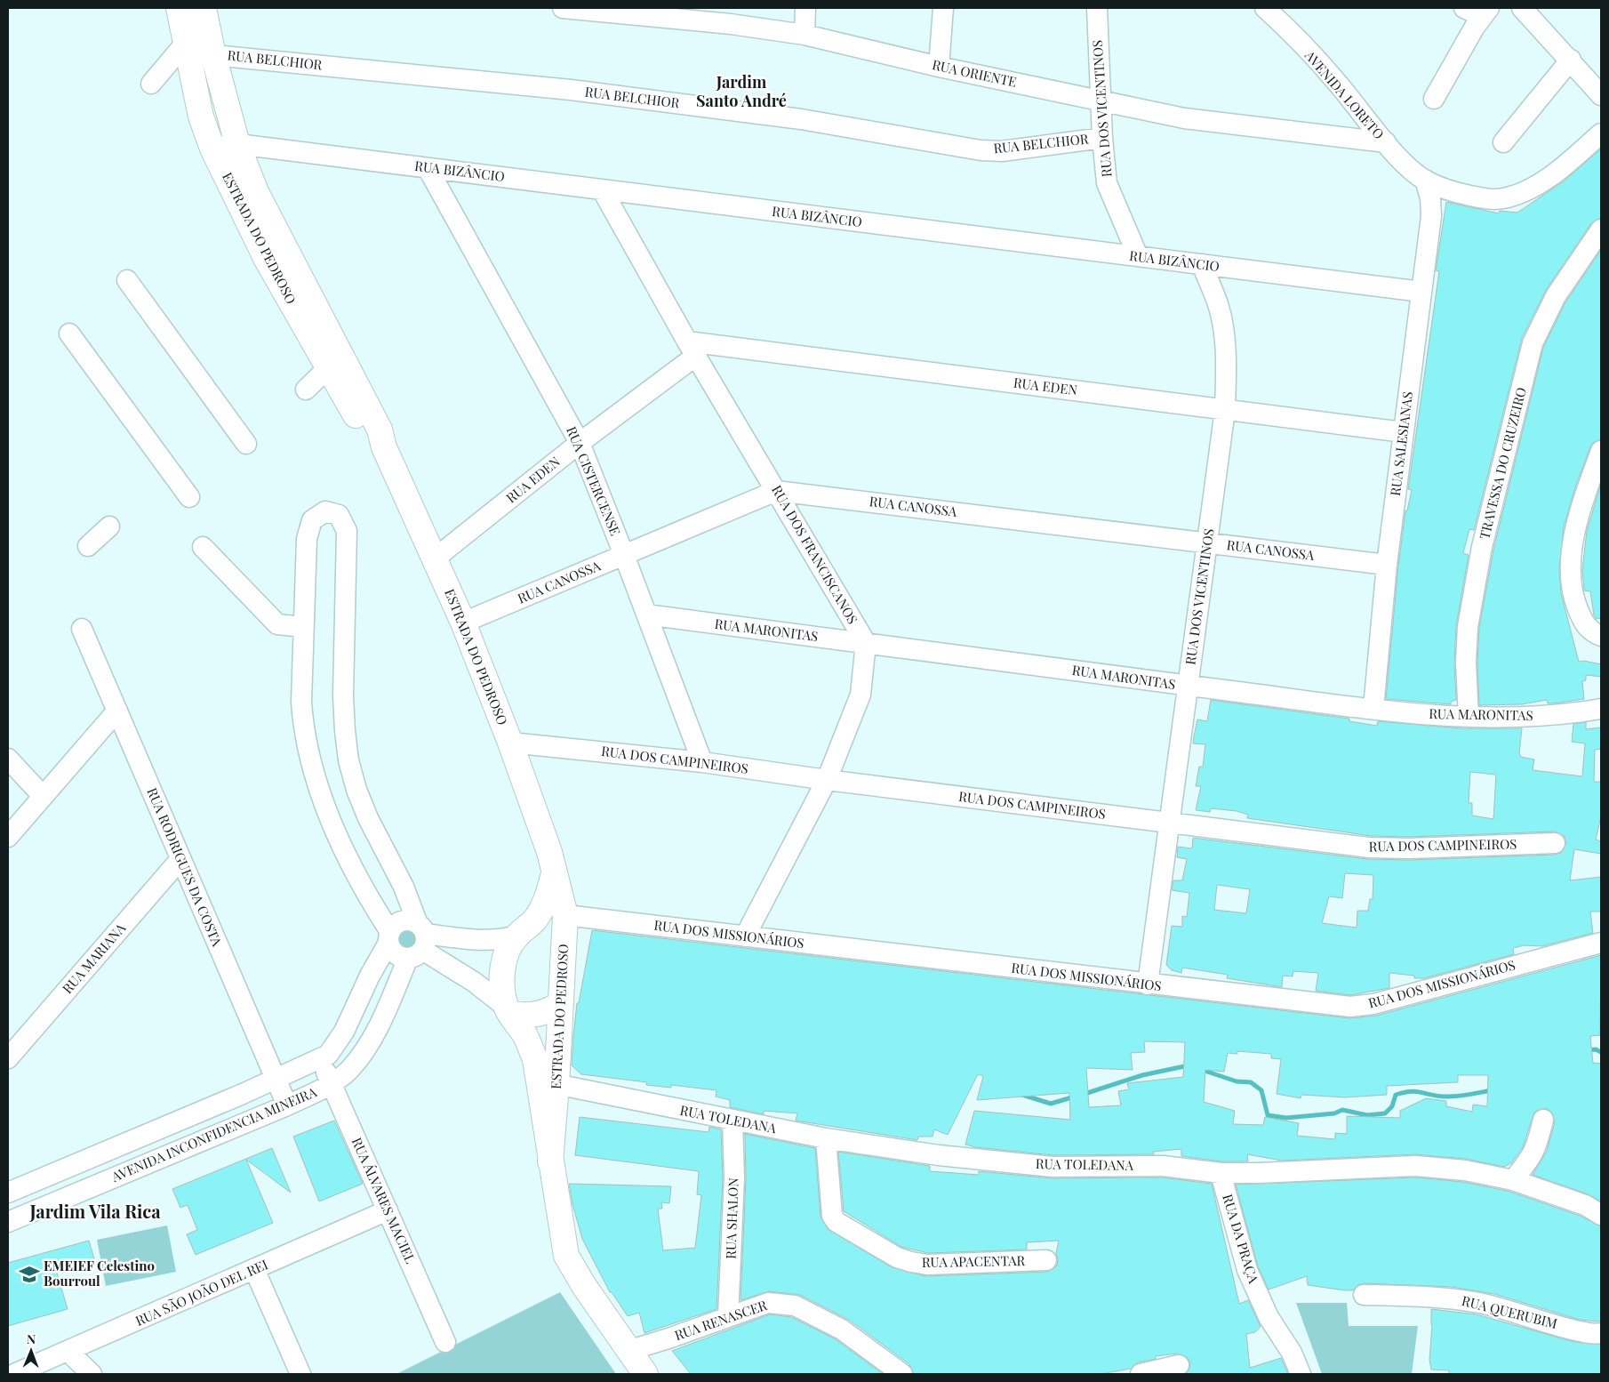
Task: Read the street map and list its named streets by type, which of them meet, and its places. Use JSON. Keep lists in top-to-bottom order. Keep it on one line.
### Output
{"streets":{"main road":["ESTRADA DO PEDROSO"],"street":["RUA BELCHIOR","RUA ORIENTE","AVENIDA LORETO","RUA DOS VICENTINOS","RUA BIZÂNCIO","RUA EDEN","RUA SALESIANAS","TRAVESSA DO CRUZEIRO","RUA CISTERCENSE","RUA CANOSSA","RUA DOS FRANCISCANOS","RUA MARONITAS","RUA DOS CAMPINEIROS","RUA RODRIGUES DA COSTA","RUA DOS MISSIONÁRIOS","RUA MARIANA","RUA TOLEDANA","AVENIDA INCONFIDENCIA MINEIRA","RUA ÁLVARES MACIEL","RUA SHALON","RUA DA PRAÇA","RUA APACENTAR","RUA SÃO JOÃO DEL REI","RUA QUERUBIM","RUA RENASCER"]},"crossings":[["RUA BELCHIOR","RUA DOS VICENTINOS"],["RUA BELCHIOR","ESTRADA DO PEDROSO"],["RUA ORIENTE","AVENIDA LORETO"],["RUA ORIENTE","RUA DOS VICENTINOS"],["AVENIDA LORETO","RUA SALESIANAS"],["RUA DOS VICENTINOS","RUA BIZÂNCIO"],["RUA DOS VICENTINOS","RUA EDEN"],["RUA DOS VICENTINOS","RUA CANOSSA"],["RUA DOS VICENTINOS","RUA MARONITAS"],["RUA DOS VICENTINOS","RUA DOS CAMPINEIROS"],["RUA DOS VICENTINOS","RUA DOS MISSIONÁRIOS"],["RUA BIZÂNCIO","ESTRADA DO PEDROSO"],["RUA BIZÂNCIO","RUA SALESIANAS"],["RUA BIZÂNCIO","RUA CISTERCENSE"],["RUA BIZÂNCIO","RUA DOS FRANCISCANOS"],["ESTRADA DO PEDROSO","RUA EDEN"],["ESTRADA DO PEDROSO","RUA CANOSSA"],["ESTRADA DO PEDROSO","RUA DOS CAMPINEIROS"],["ESTRADA DO PEDROSO","RUA DOS MISSIONÁRIOS"],["ESTRADA DO PEDROSO","RUA TOLEDANA"],["ESTRADA DO PEDROSO","RUA RENASCER"],["RUA EDEN","RUA SALESIANAS"],["RUA EDEN","RUA CISTERCENSE"],["RUA EDEN","RUA DOS FRANCISCANOS"],["RUA SALESIANAS","RUA CANOSSA"],["RUA SALESIANAS","RUA MARONITAS"],["TRAVESSA DO CRUZEIRO","RUA MARONITAS"],["RUA CISTERCENSE","RUA CANOSSA"],["RUA CISTERCENSE","RUA MARONITAS"],["RUA CISTERCENSE","RUA DOS CAMPINEIROS"],["RUA CANOSSA","RUA DOS FRANCISCANOS"],["RUA DOS FRANCISCANOS","RUA MARONITAS"],["RUA RODRIGUES DA COSTA","RUA MARIANA"],["RUA RODRIGUES DA COSTA","AVENIDA INCONFIDENCIA MINEIRA"],["RUA TOLEDANA","RUA SHALON"],["RUA TOLEDANA","RUA DA PRAÇA"],["RUA TOLEDANA","RUA APACENTAR"],["AVENIDA INCONFIDENCIA MINEIRA","RUA ÁLVARES MACIEL"],["RUA ÁLVARES MACIEL","RUA SÃO JOÃO DEL REI"],["RUA SHALON","RUA RENASCER"]],"districts":["Jardim Santo André","Jardim Vila Rica"],"places":{"school or university":["EMEIEF Celestino Bourroul"]},"north":"top"}
